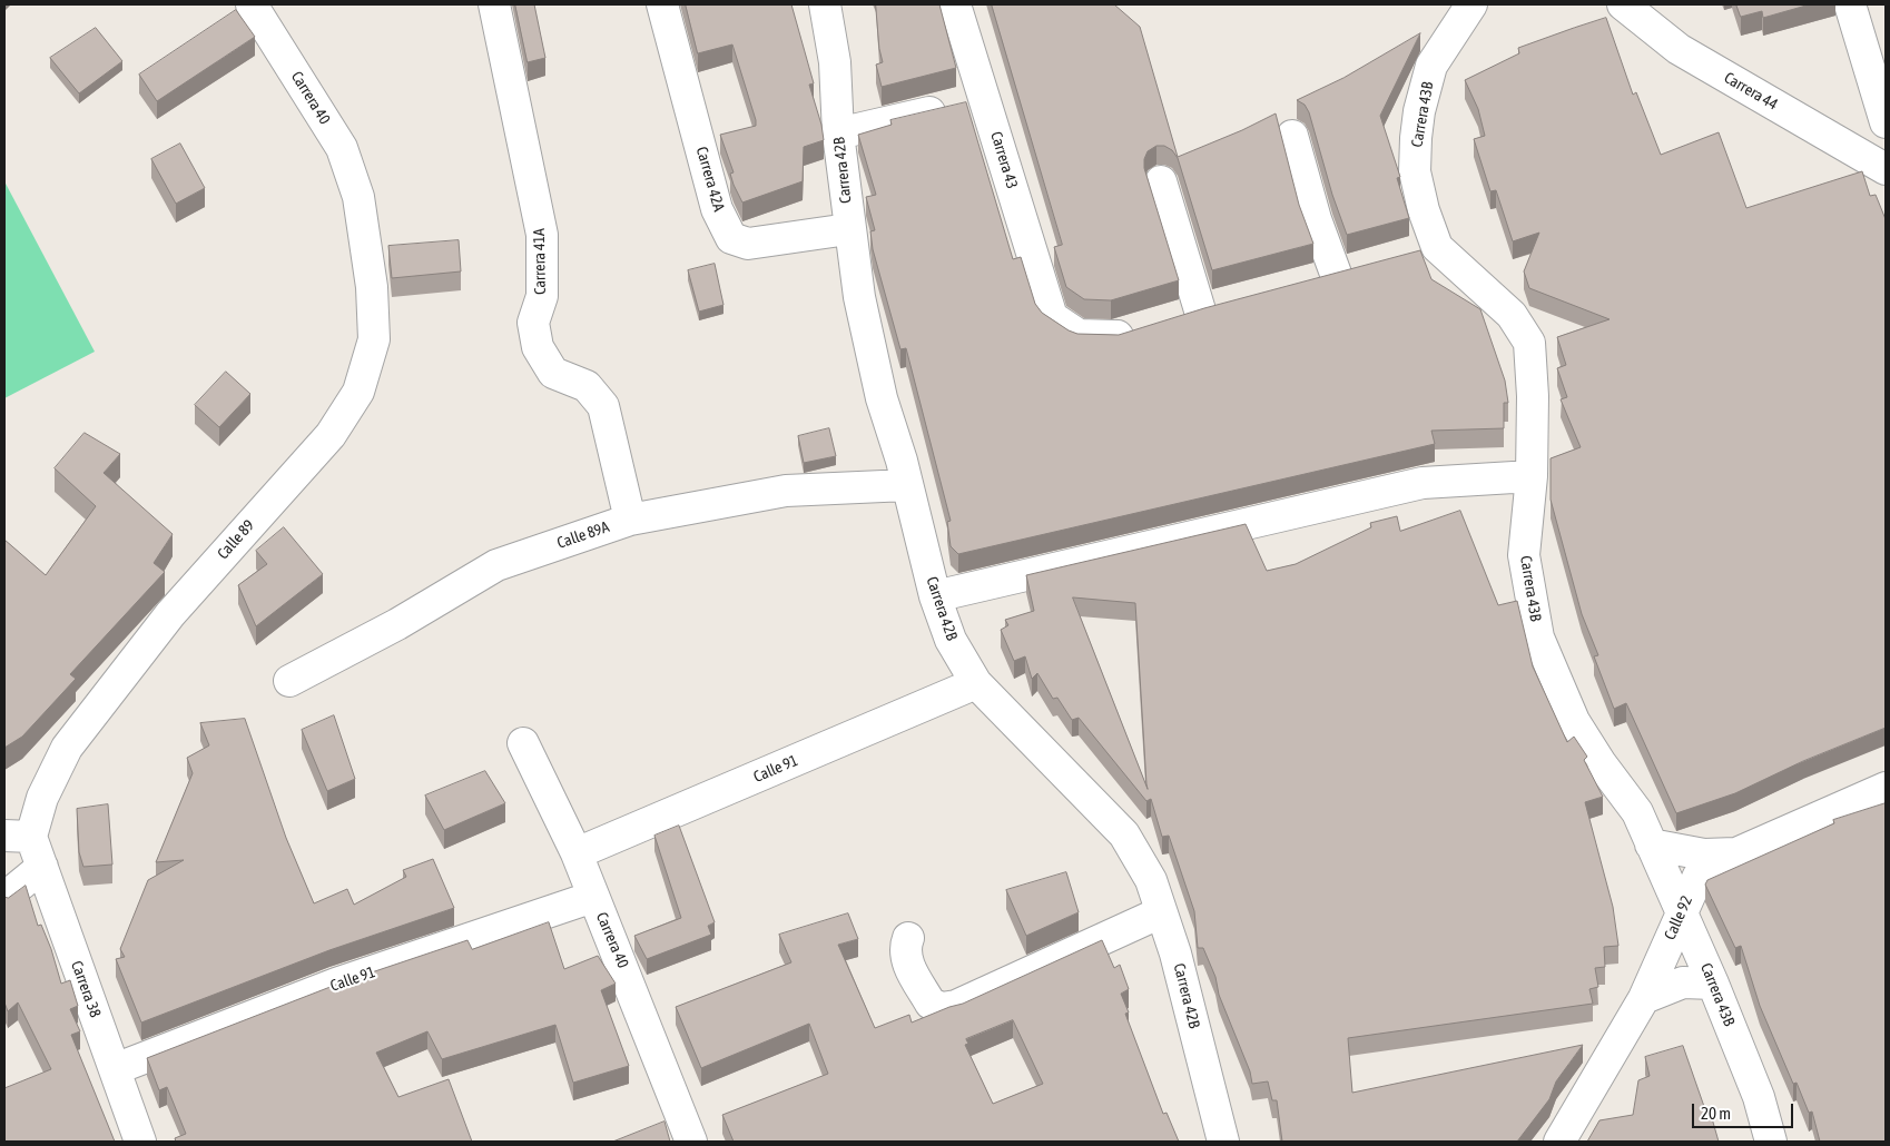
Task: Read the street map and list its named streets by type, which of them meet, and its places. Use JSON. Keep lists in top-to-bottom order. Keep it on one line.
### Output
{"streets":{"street":["Carrera 44","Carrera 40","Carrera 43B","Carrera 43","Carrera 42B","Carrera 42A","Carrera 41A","Calle 89A","Calle 89","Calle 91","Calle 92","Carrera 38"]},"crossings":[["Carrera 40","Calle 89"],["Carrera 40","Calle 91"],["Carrera 43B","Calle 92"],["Carrera 42B","Carrera 42A"],["Carrera 42B","Calle 89A"],["Carrera 42B","Calle 91"],["Carrera 41A","Calle 89A"],["Calle 89","Carrera 38"],["Calle 91","Carrera 38"]],"scale_bar":"20 m"}
